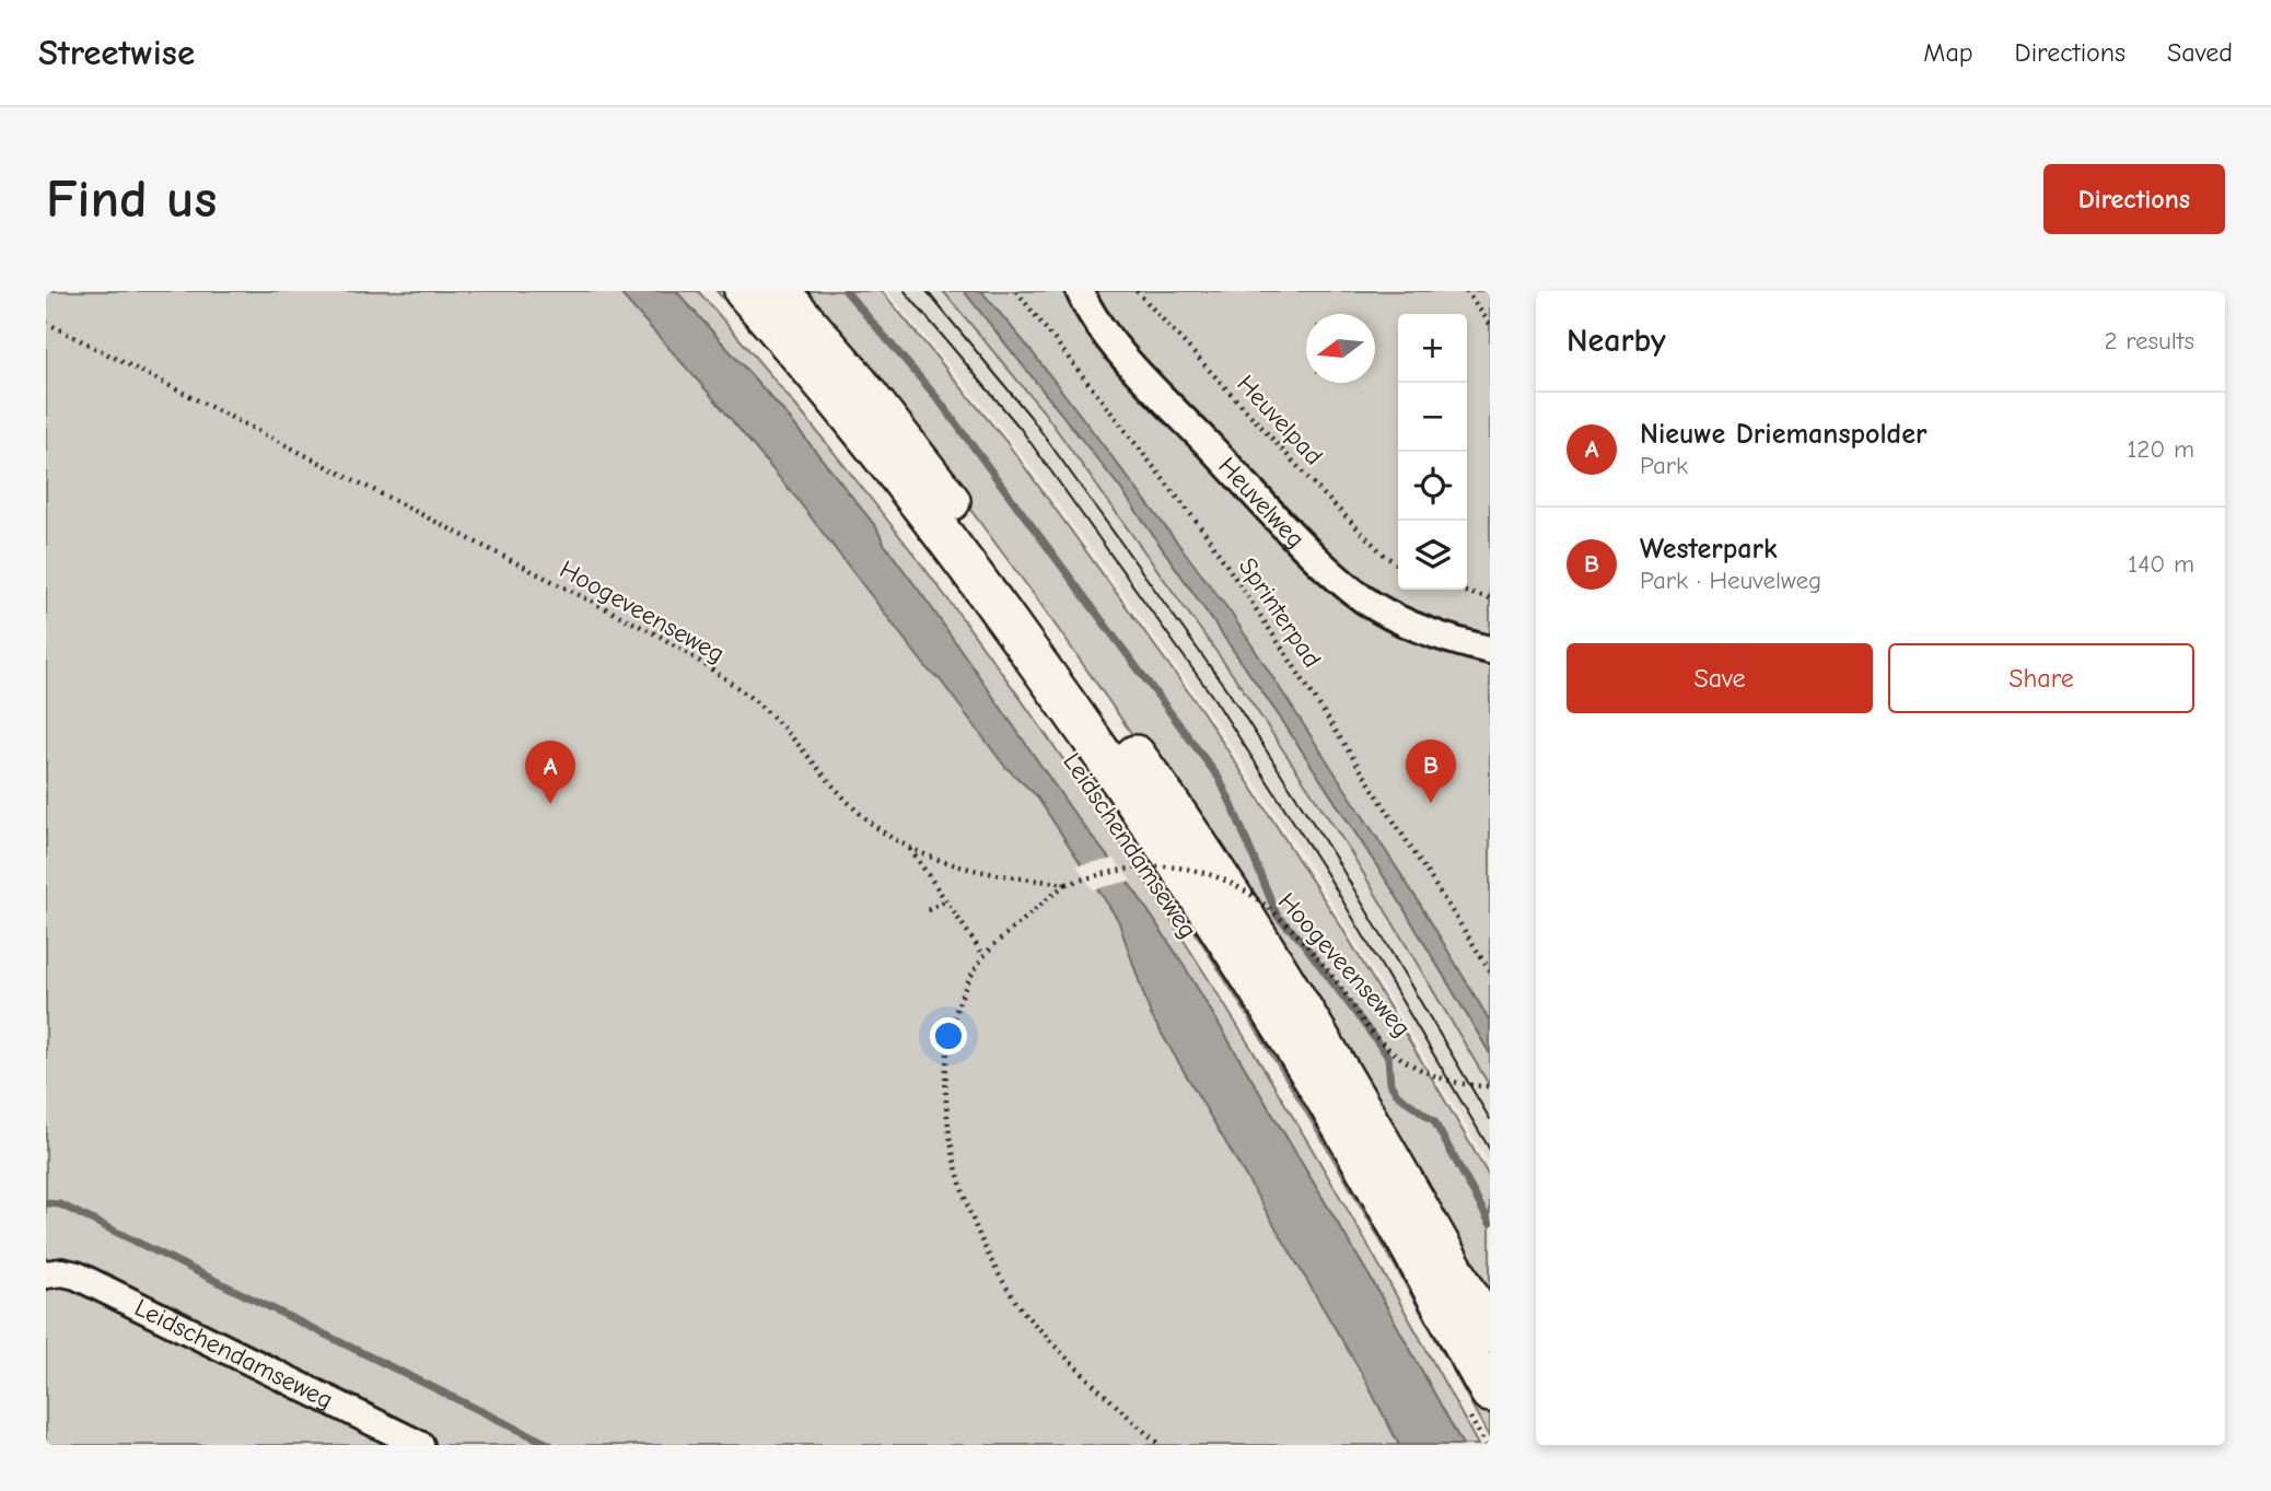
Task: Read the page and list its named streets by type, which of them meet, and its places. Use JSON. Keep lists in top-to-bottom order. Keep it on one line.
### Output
{"streets":{"main road":["Leidschendamseweg"],"street":["Heuvelweg"],"path":["Heuvelpad","Hoogeveenseweg","Sprinterpad"]},"north":"left","page":{"header":"Streetwise","nav":["Map","Directions","Saved"],"buttons":["Directions",["Save","Share"]],"title":"Find us","heading":["Nearby","2 results"],"map_buttons":["+","−"],"list":[{"mark":"A","name":"Nieuwe Driemanspolder","note":"Park","value":"120 m"},{"mark":"B","name":"Westerpark","note":"Park · Heuvelweg","value":"140 m"}],"pins":["B","A"]}}
